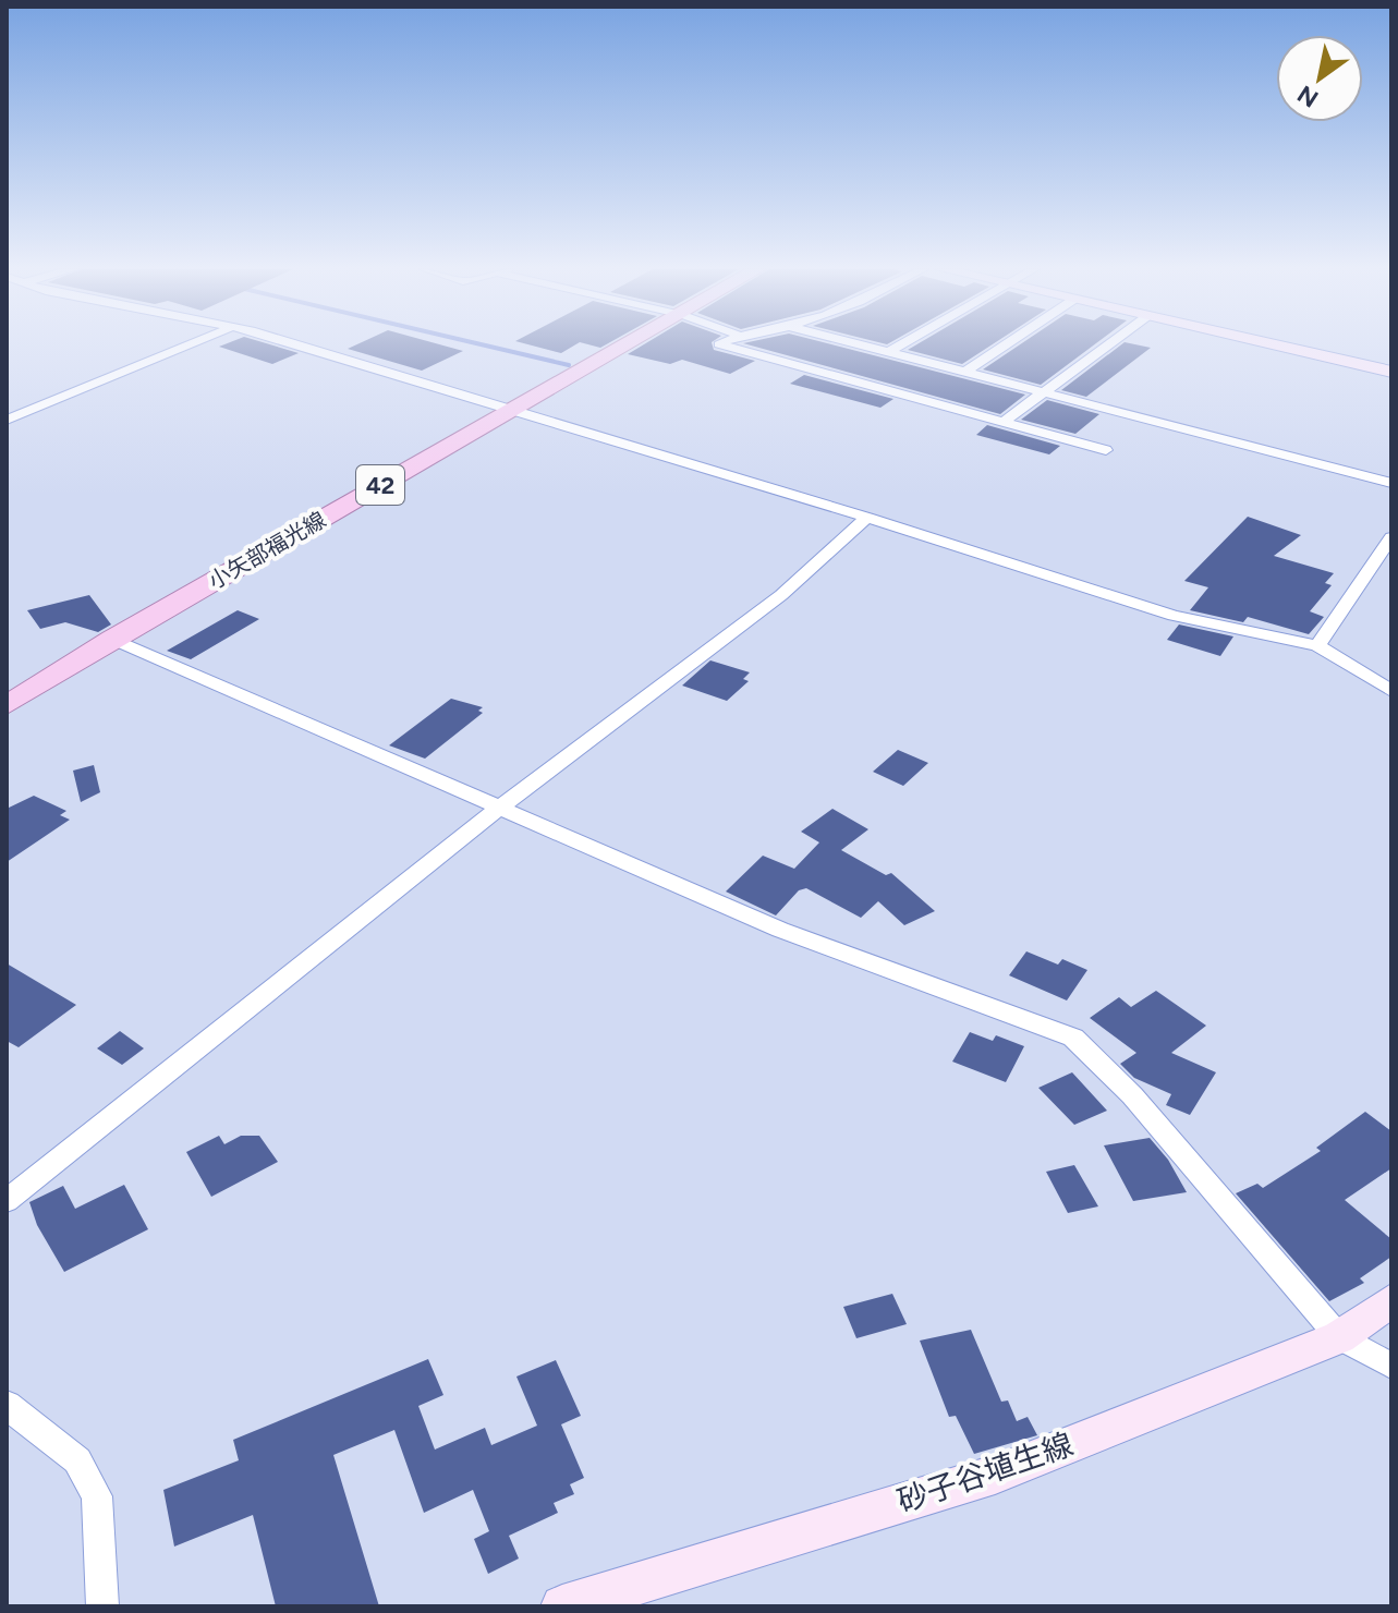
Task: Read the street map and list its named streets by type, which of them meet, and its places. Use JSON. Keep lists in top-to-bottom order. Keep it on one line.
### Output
{"streets":{"main road":["42","小矢部福光線"],"street":["砂子谷埴生線"]},"north":"bottom left"}
